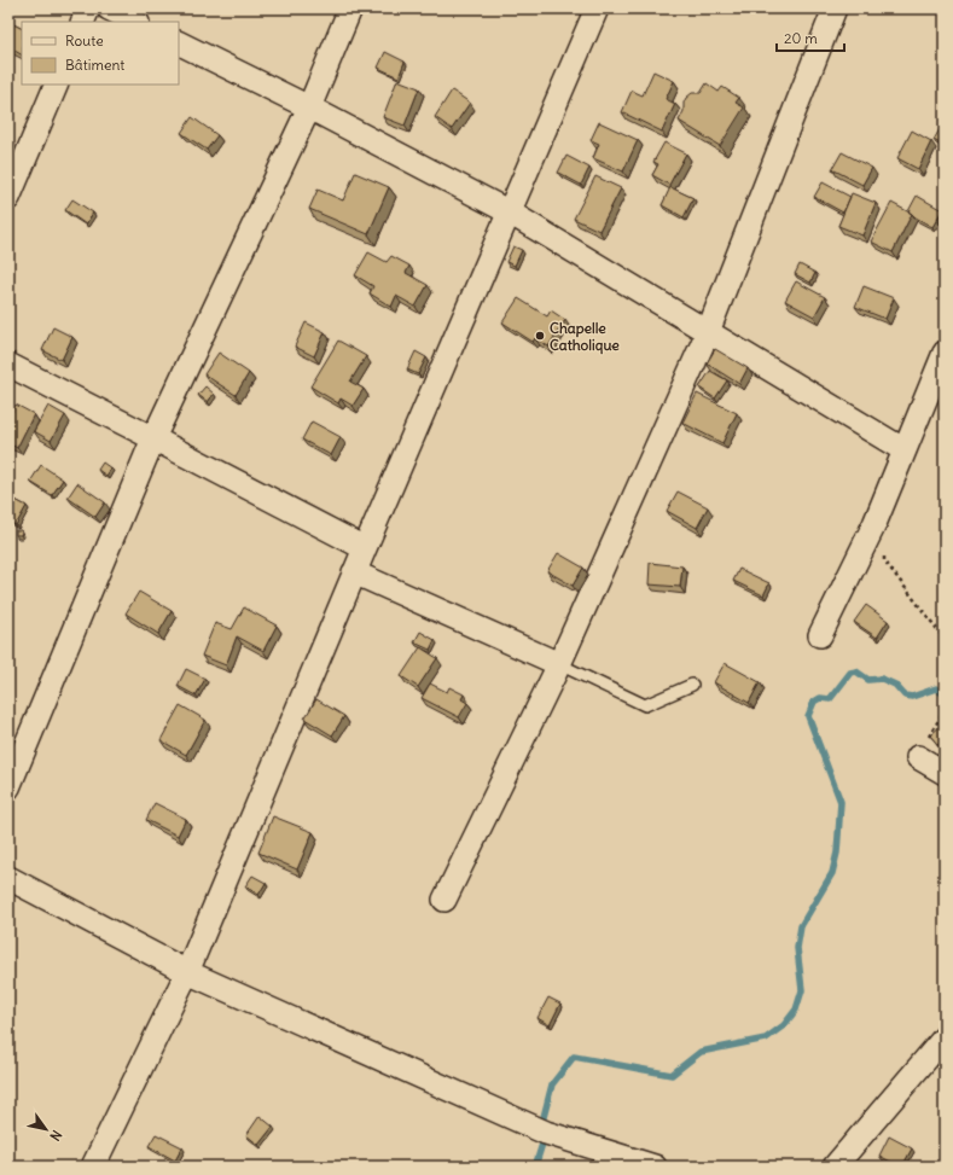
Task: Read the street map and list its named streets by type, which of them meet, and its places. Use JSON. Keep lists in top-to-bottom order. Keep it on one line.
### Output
{"places":["Chapelle Catholique"],"legend":["Route","Bâtiment"],"scale_bar":"20 m","north":"bottom right"}
